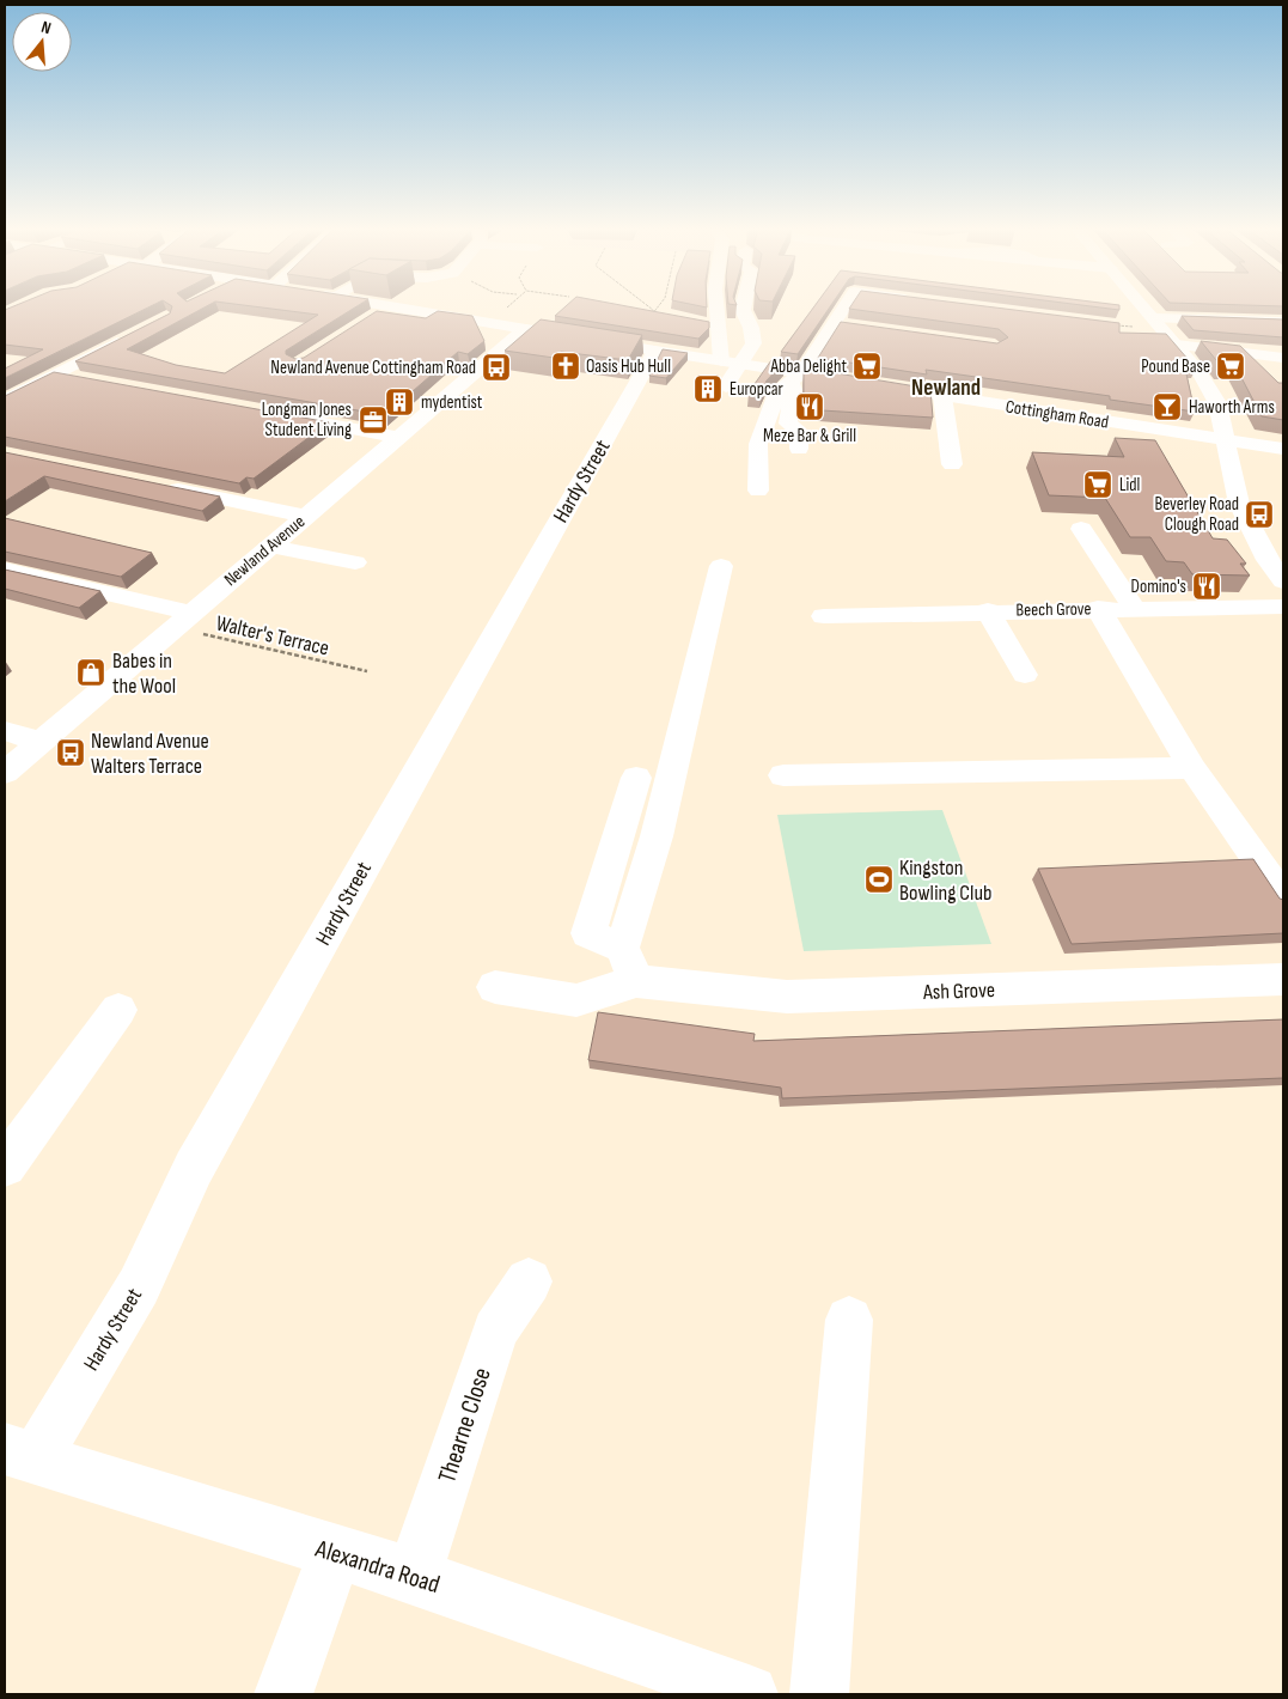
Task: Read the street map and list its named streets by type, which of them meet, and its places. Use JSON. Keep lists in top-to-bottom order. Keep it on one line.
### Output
{"streets":{"street":["Cottingham Road","Hardy Street","Newland Avenue","Beech Grove","Ash Grove","Thearne Close","Alexandra Road"],"path":["Walter's Terrace"]},"crossings":[["Cottingham Road","Hardy Street"],["Cottingham Road","Newland Avenue"],["Hardy Street","Alexandra Road"],["Newland Avenue","Walter's Terrace"],["Thearne Close","Alexandra Road"]],"districts":["Newland"],"places":{"church":["Oasis Hub Hull"],"supermarket":["Abba Delight","Pound Base","Lidl"],"bus stop":["Newland Avenue Cottingham Road","Beverley Road Clough Road","Newland Avenue Walters Terrace"],"building":["Europcar","mydentist"],"restaurant":["Meze Bar & Grill","Domino's"],"bar":["Haworth Arms"],"office":["Longman Jones Student Living"],"shop":["Babes in the Wool"],"sports":["Kingston Bowling Club"]},"north":"top"}
